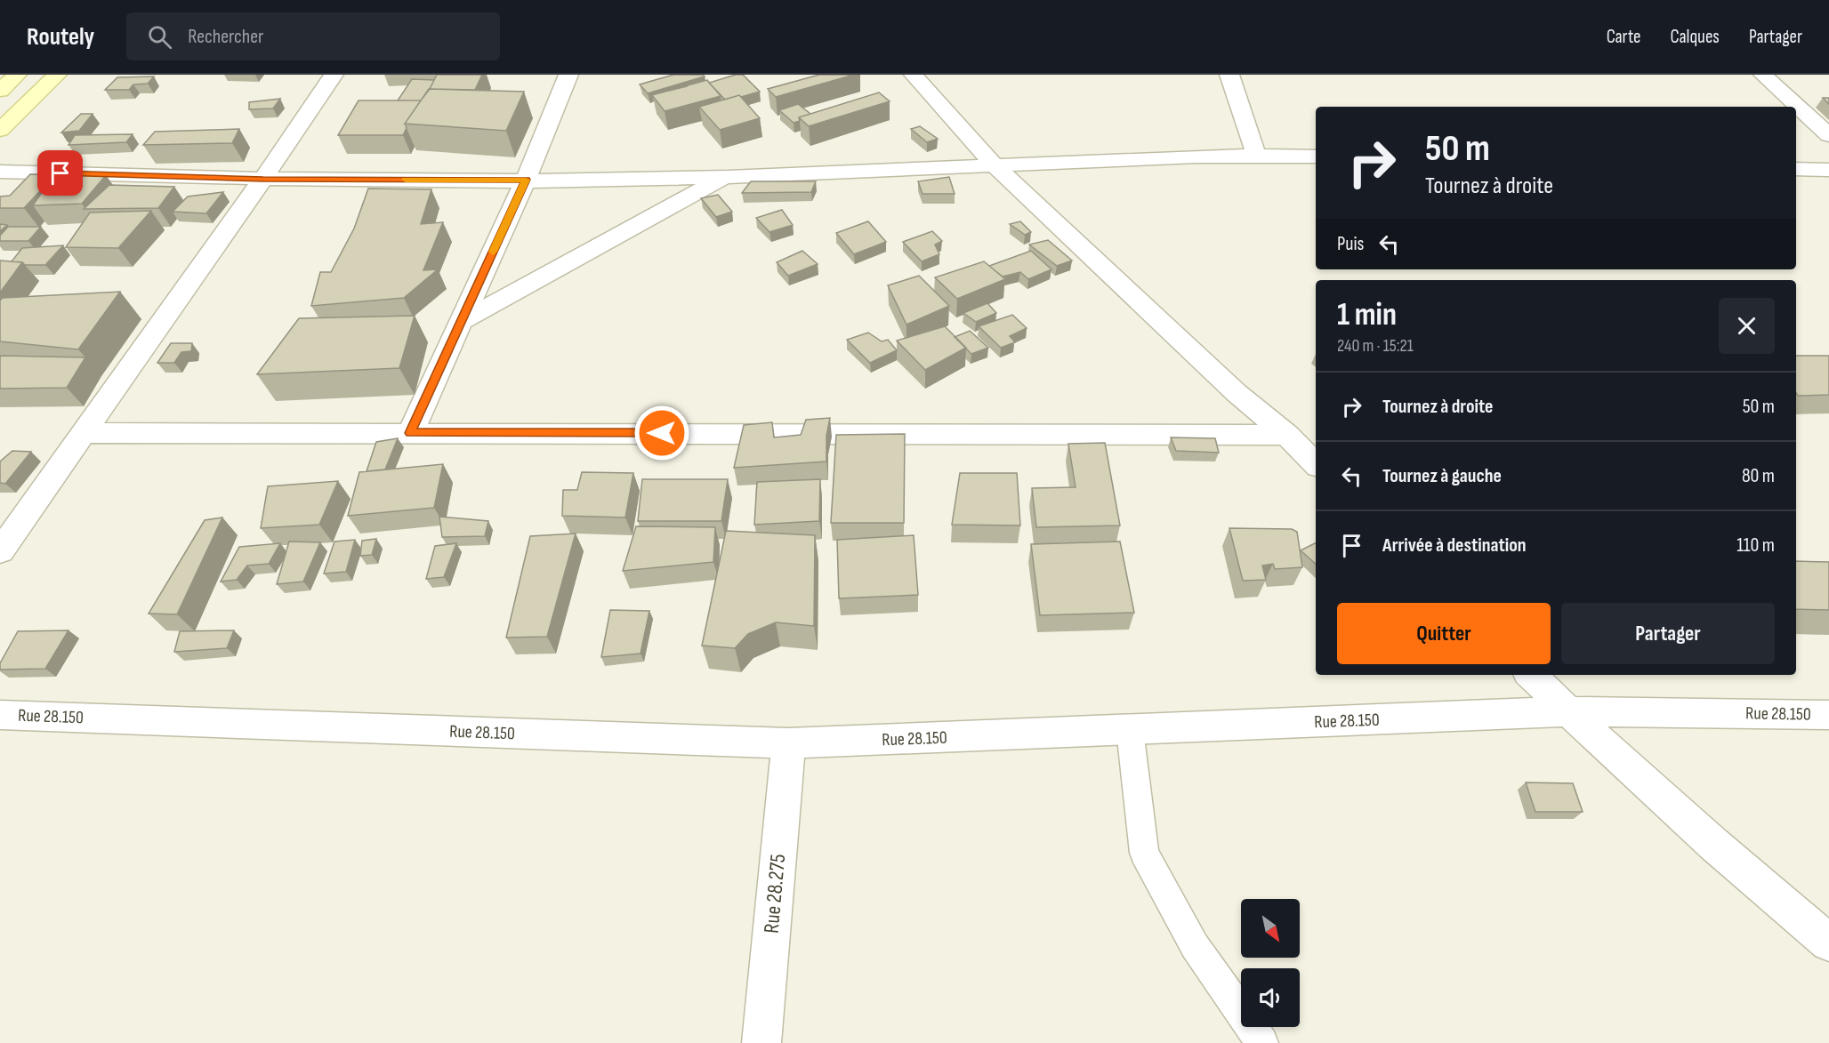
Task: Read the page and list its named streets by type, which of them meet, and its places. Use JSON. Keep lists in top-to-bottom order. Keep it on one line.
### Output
{"streets":{"street":["Rue 28.150","Rue 28.275"]},"crossings":[["Rue 28.150","Rue 28.275"]],"north":"bottom right","page":{"header":"Routely","search":"Rechercher","nav":["Carte","Calques","Partager"],"turn":["50 m","Tournez à droite"],"then":"Puis","heading":["1 min","240 m · 15:21"],"list":[{"name":"Tournez à droite","value":"50 m"},{"name":"Tournez à gauche","value":"80 m"},{"name":"Arrivée à destination","value":"110 m"}],"buttons":["Quitter","Partager"]}}
